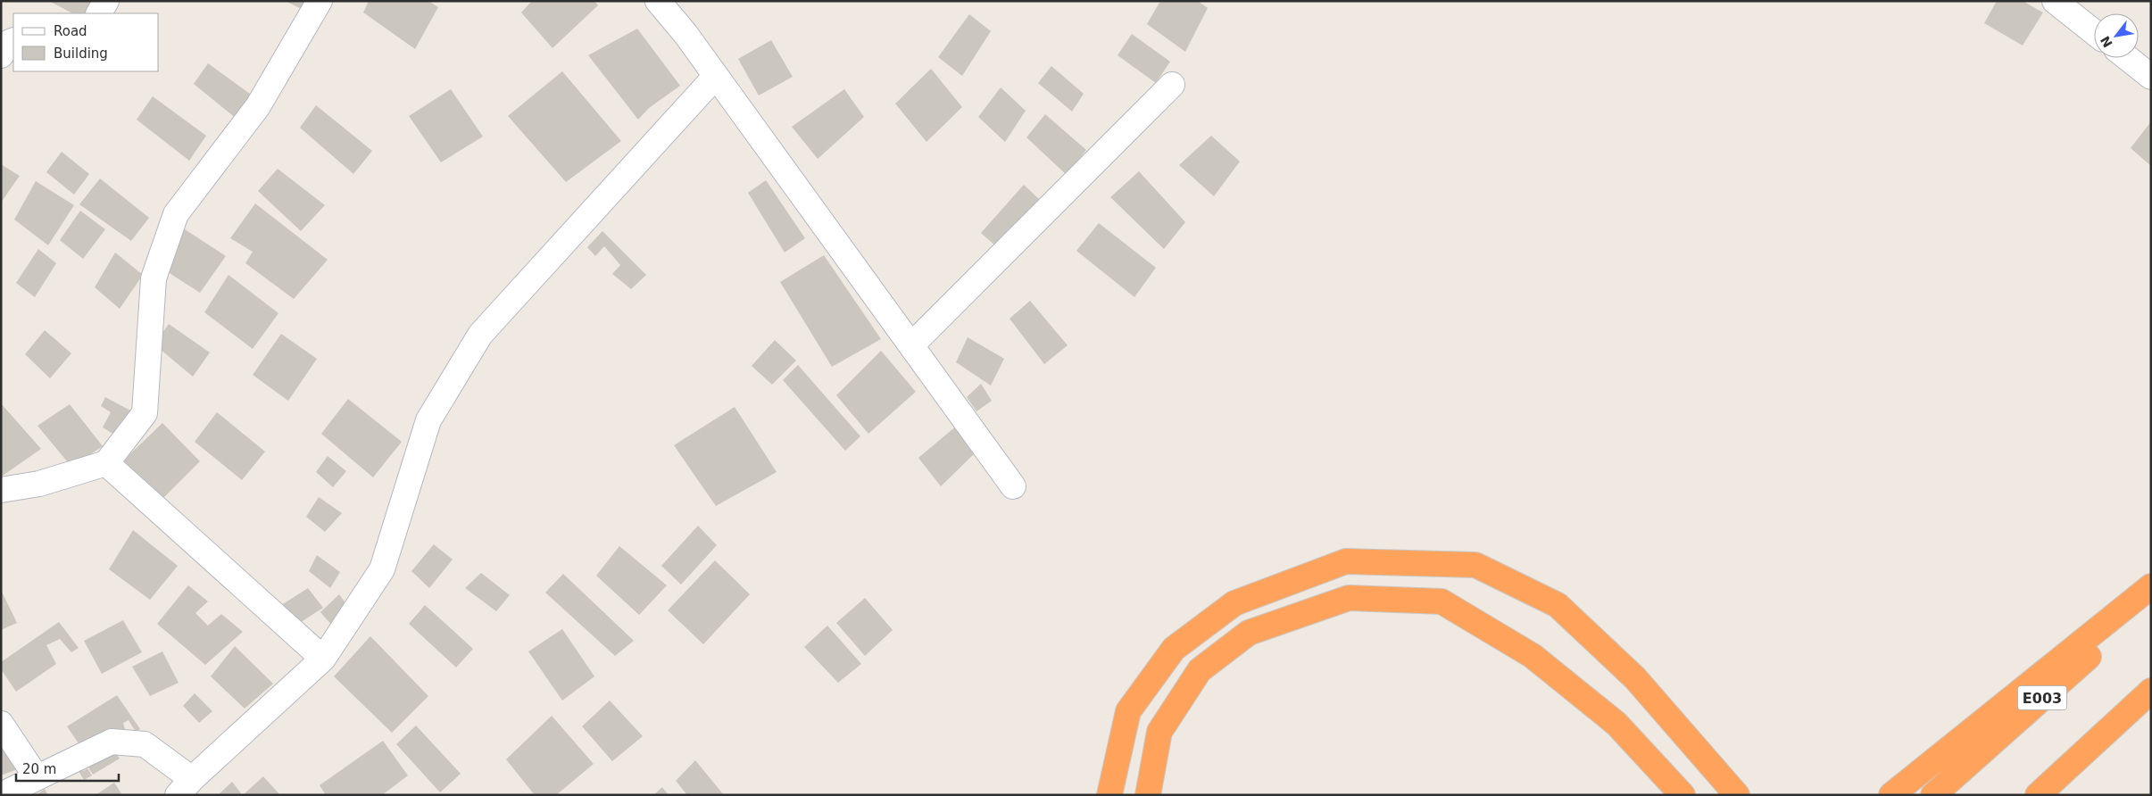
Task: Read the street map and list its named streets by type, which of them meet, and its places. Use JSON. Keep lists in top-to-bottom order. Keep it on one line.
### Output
{"streets":{"highway":["E003"]},"legend":["Road","Building"],"scale_bar":"20 m","north":"bottom left"}
